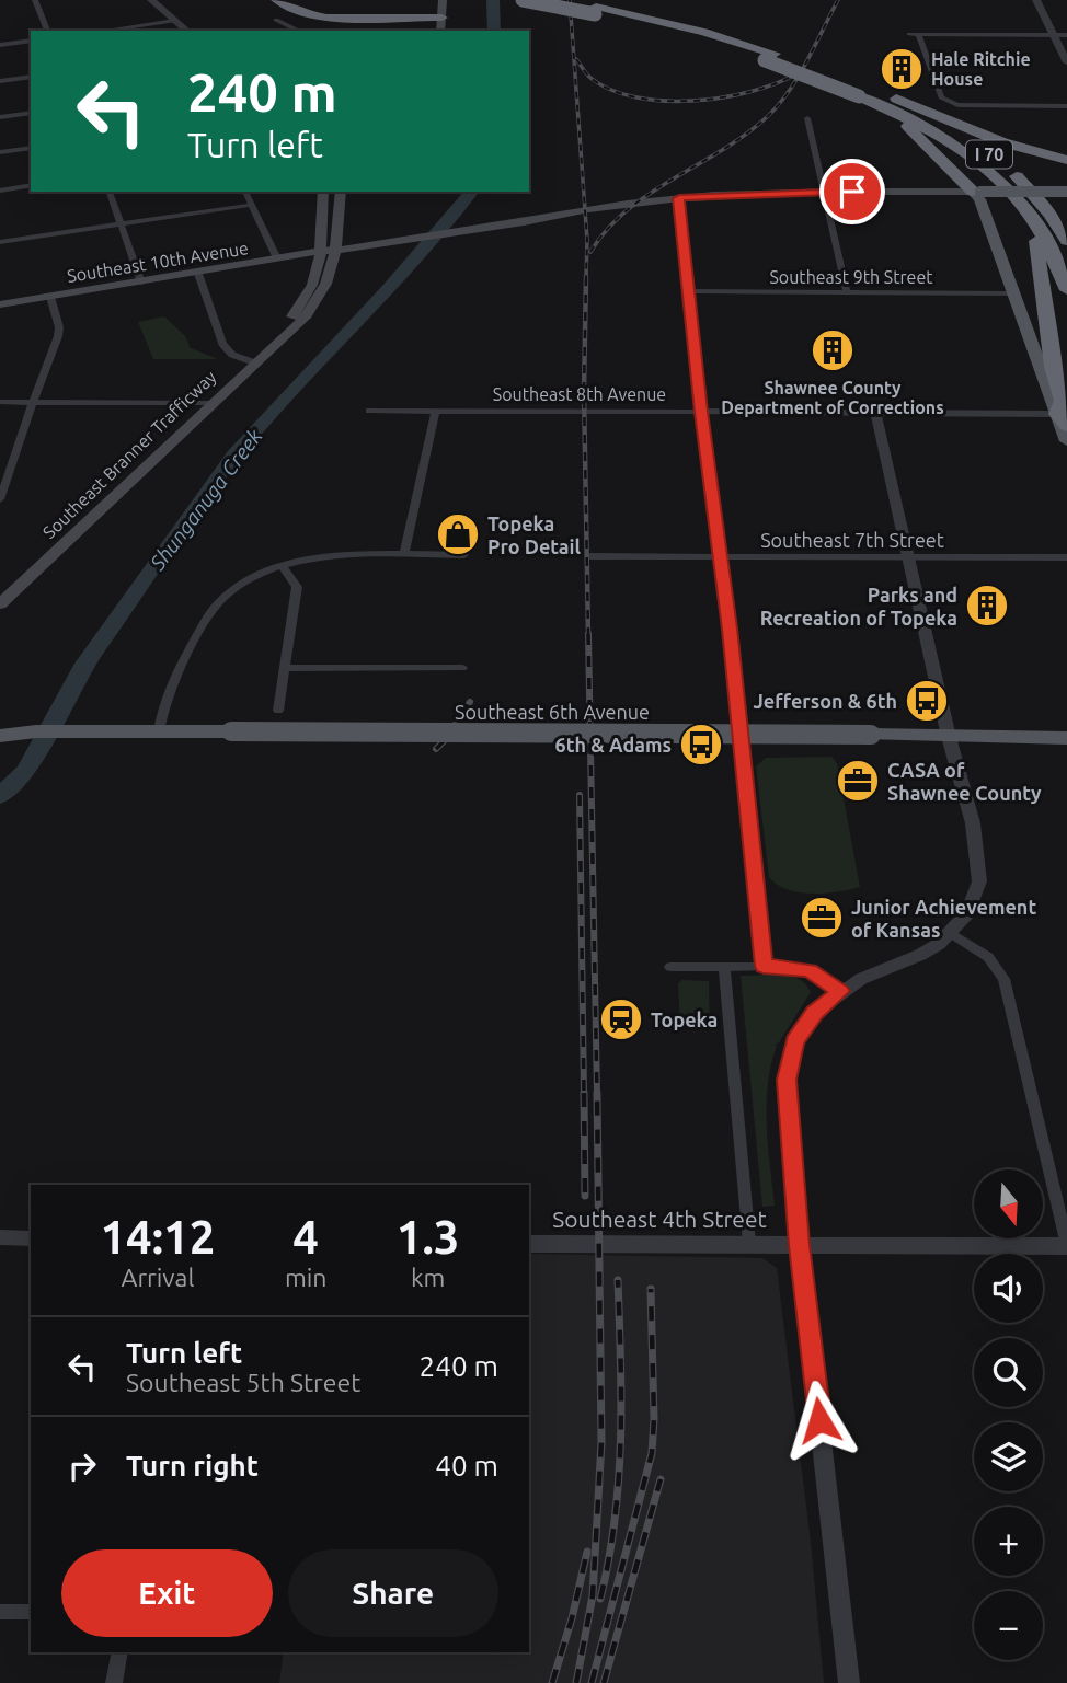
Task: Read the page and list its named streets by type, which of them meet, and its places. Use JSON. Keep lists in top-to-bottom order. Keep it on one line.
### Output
{"streets":{"highway":["I 70"],"main road":["Southeast 10th Avenue","Southeast Branner Trafficway","Southeast 6th Avenue"],"street":["Southeast 9th Street","Southeast 8th Avenue","Southeast 7th Street","Southeast 4th Street"]},"crossings":[["Southeast 10th Avenue","Southeast Branner Trafficway"]],"water":["Shunganuga Creek"],"places":{"building":["Hale Ritchie House","Shawnee County Department of Corrections","Parks and Recreation of Topeka"],"shop":["Topeka Pro Detail"],"bus stop":["Jefferson & 6th","6th & Adams"],"office":["CASA of Shawnee County","Junior Achievement of Kansas"],"station":["Topeka"]},"north":"bottom","page":{"turn":["240 m","Turn left"],"map_buttons":["+","−"],"eta":["14:12","Arrival","4","min","1.3","km"],"list":[{"name":"Turn left","note":"Southeast 5th Street","value":"240 m"},{"name":"Turn right","value":"40 m"}],"buttons":["Exit","Share"]}}
